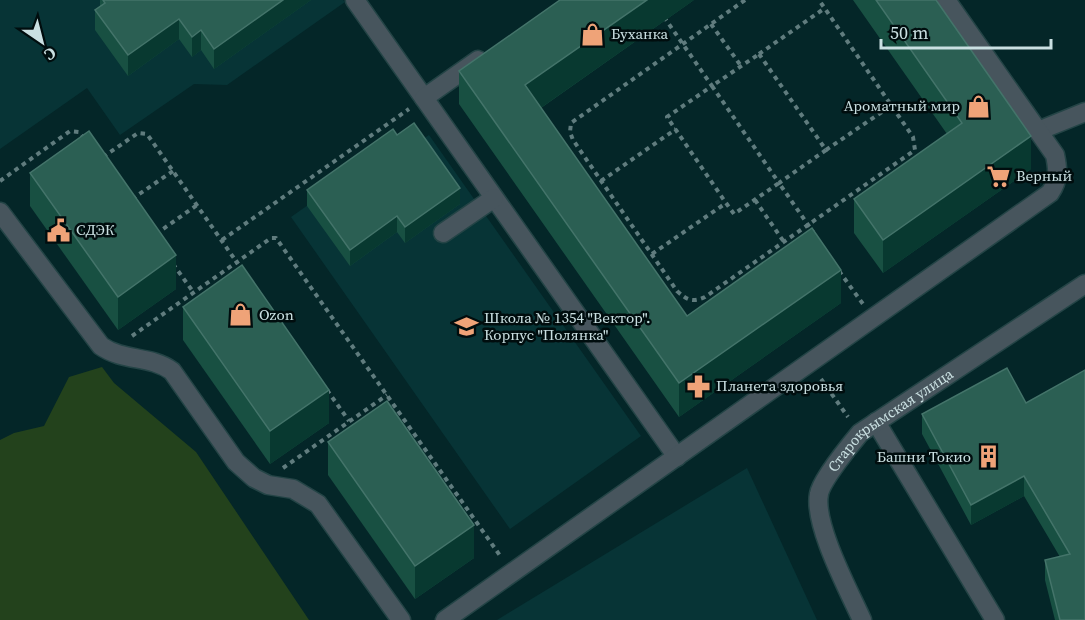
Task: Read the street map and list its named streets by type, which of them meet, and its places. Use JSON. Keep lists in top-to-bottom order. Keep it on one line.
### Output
{"streets":{"street":["Старокрымская улица"]},"places":{"shop":["Буханка","Ароматный мир","Ozon"],"supermarket":["Верный"],"public building":["СДЭК"],"school or university":["Школа № 1354 \"Вектор\". Корпус \"Полянка\""],"pharmacy":["Планета здоровья"],"building":["Башни Токио"]},"scale_bar":"50 m","north":"bottom right"}
